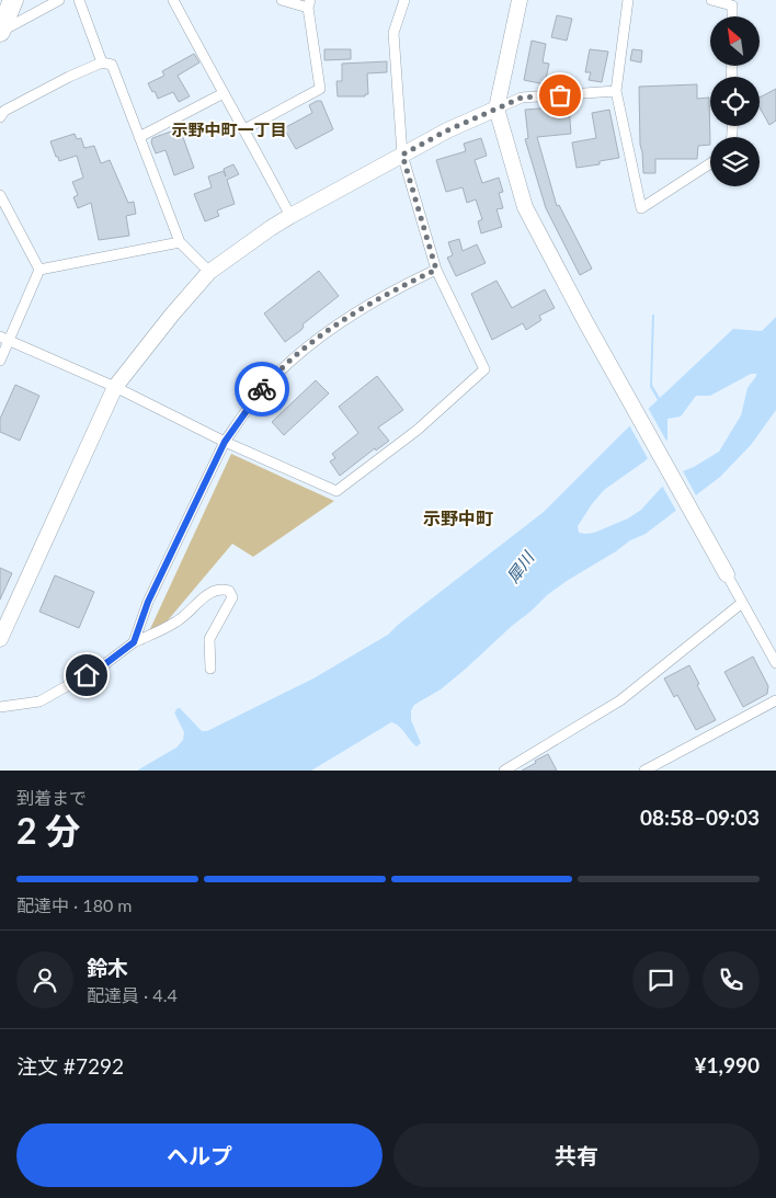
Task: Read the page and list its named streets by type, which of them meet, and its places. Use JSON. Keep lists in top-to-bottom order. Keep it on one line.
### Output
{"districts":["示野中町一丁目","示野中町"],"water":["犀川"],"north":"top left","page":{"heading":["2 分","到着まで","08:58–09:03"],"panel":["鈴木","配達員 · 4.4","注文 #7292","¥1,990"],"bar":"配達中 · 180 m","buttons":["ヘルプ","共有"]}}
